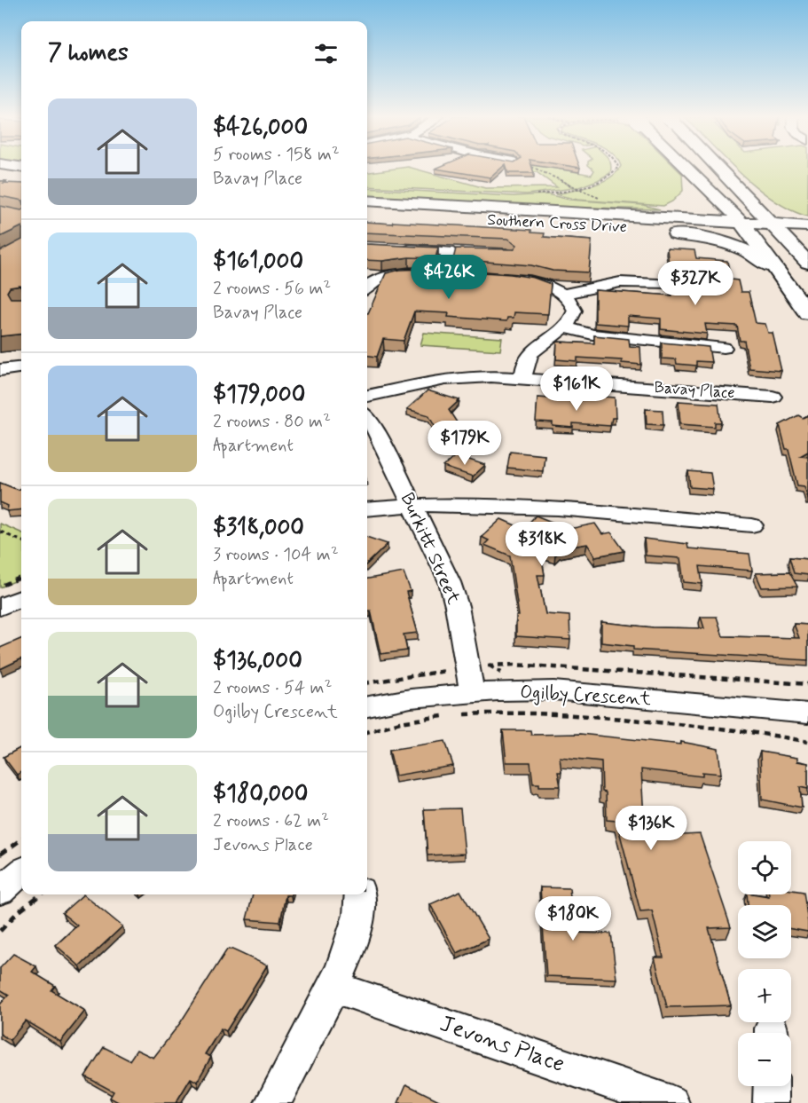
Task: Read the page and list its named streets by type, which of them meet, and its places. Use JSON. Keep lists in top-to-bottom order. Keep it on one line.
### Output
{"streets":{"main road":["Southern Cross Drive"],"street":["Bavay Place","Burkitt Street","Ogilby Crescent","Jevons Place"]},"crossings":[["Burkitt Street","Ogilby Crescent"]],"page":{"heading":"7 homes","list":[{"name":"$426,000","note":"5 rooms · 158 m² · Bavay Place"},{"name":"$161,000","note":"2 rooms · 56 m² · Bavay Place"},{"name":"$179,000","note":"2 rooms · 80 m² · Apartment"},{"name":"$318,000","note":"3 rooms · 104 m² · Apartment"},{"name":"$136,000","note":"2 rooms · 54 m² · Ogilby Crescent"},{"name":"$180,000","note":"2 rooms · 62 m² · Jevons Place"}],"price":["$426K","$327K","$161K","$179K","$318K","$136K","$180K"],"map_buttons":["+","−"]}}
